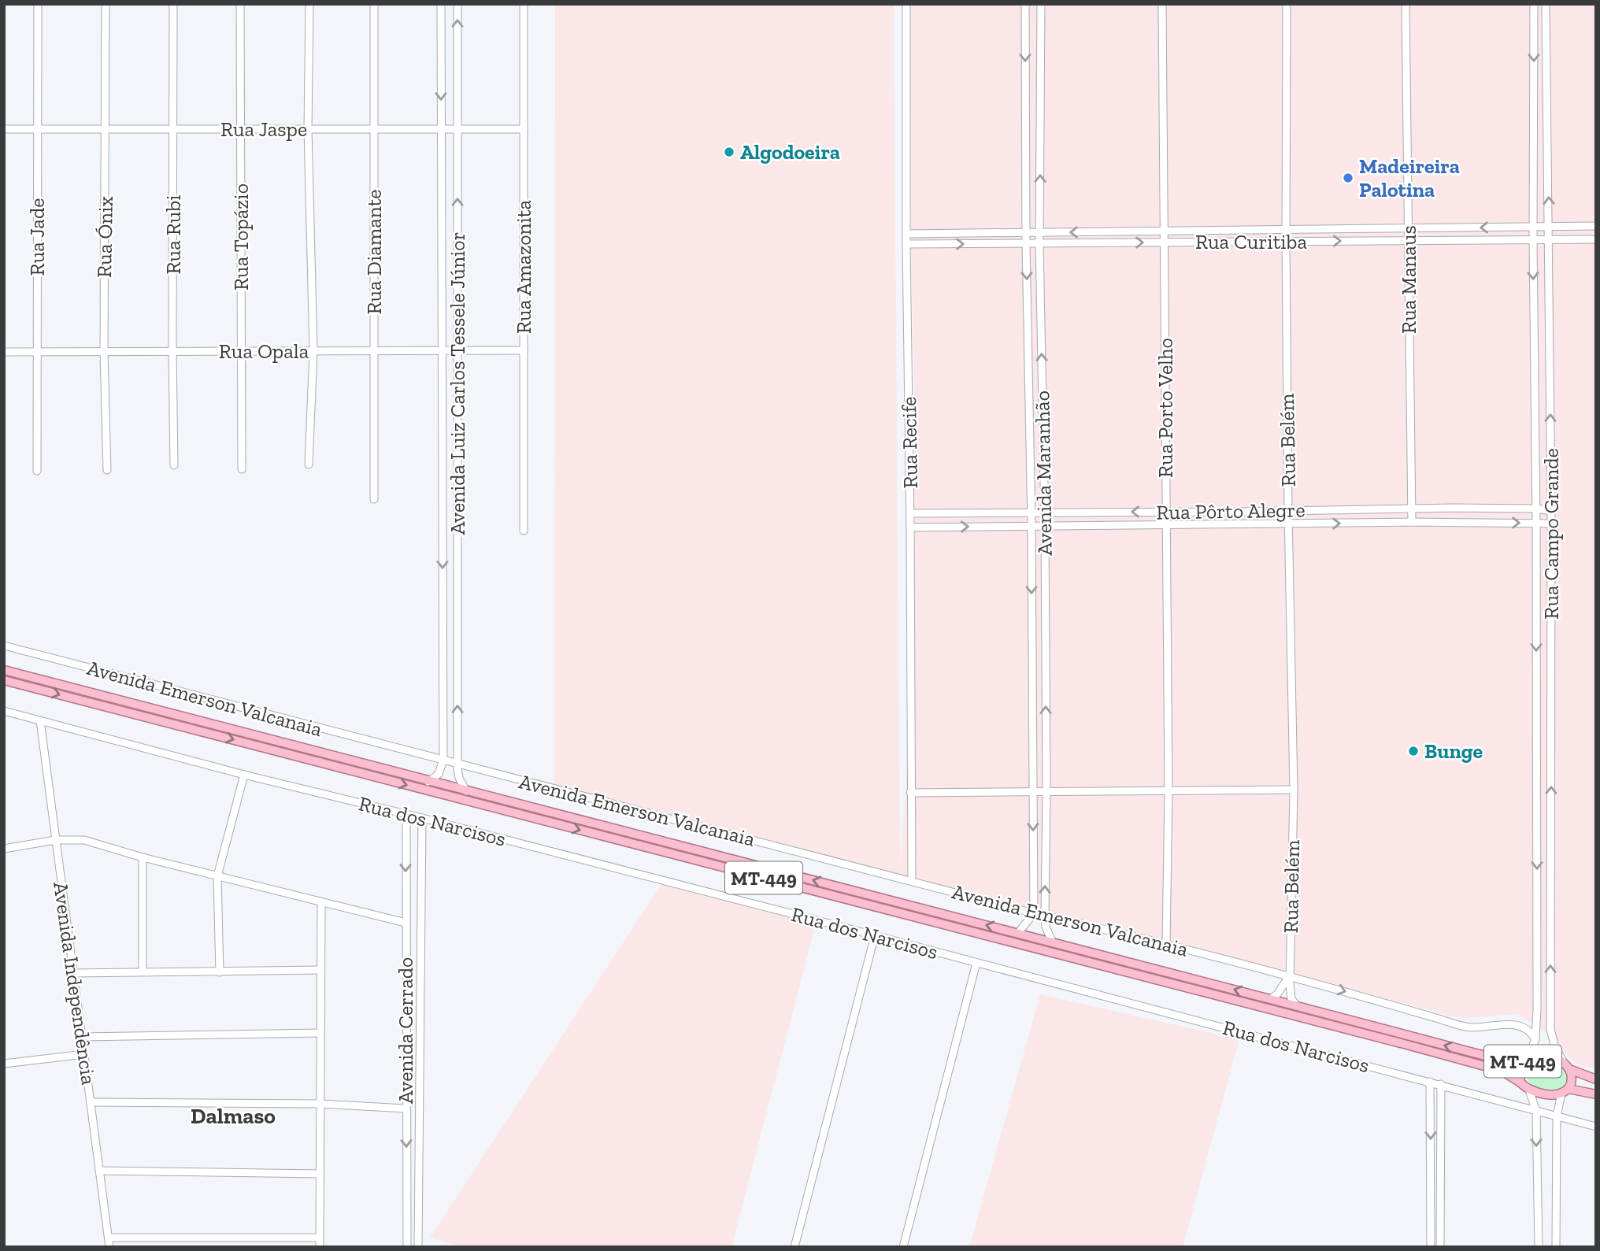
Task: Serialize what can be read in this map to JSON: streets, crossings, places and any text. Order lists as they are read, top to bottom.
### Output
{
  "streets": {
    "main road": ["MT-449"],
    "street": [
      "Rua Jaspe",
      "Rua Rubi",
      "Rua Jade",
      "Rua Ónix",
      "Rua Topázio",
      "Rua Curitiba",
      "Rua Diamante",
      "Rua Amazonita",
      "Rua Manaus",
      "Rua Opala",
      "Avenida Luiz Carlos Tessele Júnior",
      "Rua Porto Velho",
      "Rua Belém",
      "Rua Recife",
      "Avenida Maranhão",
      "Rua Pôrto Alegre",
      "Rua Campo Grande",
      "Avenida Emerson Valcanaia",
      "Rua dos Narcisos",
      "Avenida Independência",
      "Avenida Cerrado"
    ]
  },
  "crossings": [
    ["Rua Jaspe", "Rua Rubi"],
    ["Rua Jaspe", "Rua Jade"],
    ["Rua Jaspe", "Rua Ónix"],
    ["Rua Jaspe", "Rua Topázio"],
    ["Rua Jaspe", "Rua Diamante"],
    ["Rua Jaspe", "Rua Amazonita"],
    ["Rua Jaspe", "Avenida Luiz Carlos Tessele Júnior"],
    ["Rua Rubi", "Rua Opala"],
    ["Rua Jade", "Rua Opala"],
    ["Rua Ónix", "Rua Opala"],
    ["Rua Topázio", "Rua Opala"],
    ["Rua Curitiba", "Rua Manaus"],
    ["Rua Curitiba", "Rua Porto Velho"],
    ["Rua Curitiba", "Rua Belém"],
    ["Rua Curitiba", "Rua Recife"],
    ["Rua Curitiba", "Avenida Maranhão"],
    ["Rua Curitiba", "Rua Campo Grande"],
    ["Rua Diamante", "Rua Opala"],
    ["Rua Amazonita", "Rua Opala"],
    ["Rua Manaus", "Rua Pôrto Alegre"],
    ["Rua Opala", "Avenida Luiz Carlos Tessele Júnior"],
    ["Avenida Luiz Carlos Tessele Júnior", "Avenida Emerson Valcanaia"],
    ["Avenida Luiz Carlos Tessele Júnior", "MT-449"],
    ["Rua Porto Velho", "Rua Pôrto Alegre"],
    ["Rua Porto Velho", "Avenida Emerson Valcanaia"],
    ["Rua Belém", "Rua Pôrto Alegre"],
    ["Rua Belém", "Avenida Emerson Valcanaia"],
    ["Rua Belém", "MT-449"],
    ["Rua Recife", "Rua Pôrto Alegre"],
    ["Rua Recife", "Avenida Emerson Valcanaia"],
    ["Avenida Maranhão", "Rua Pôrto Alegre"],
    ["Avenida Maranhão", "Avenida Emerson Valcanaia"],
    ["Avenida Maranhão", "MT-449"],
    ["Rua Pôrto Alegre", "Rua Campo Grande"],
    ["Rua Campo Grande", "Avenida Emerson Valcanaia"],
    ["Rua Campo Grande", "MT-449"],
    ["Rua dos Narcisos", "Avenida Independência"],
    ["Rua dos Narcisos", "Avenida Cerrado"]
  ],
  "districts": ["Dalmaso"],
  "places": ["Algodoeira", "Madeireira Palotina", "Bunge"]
}
